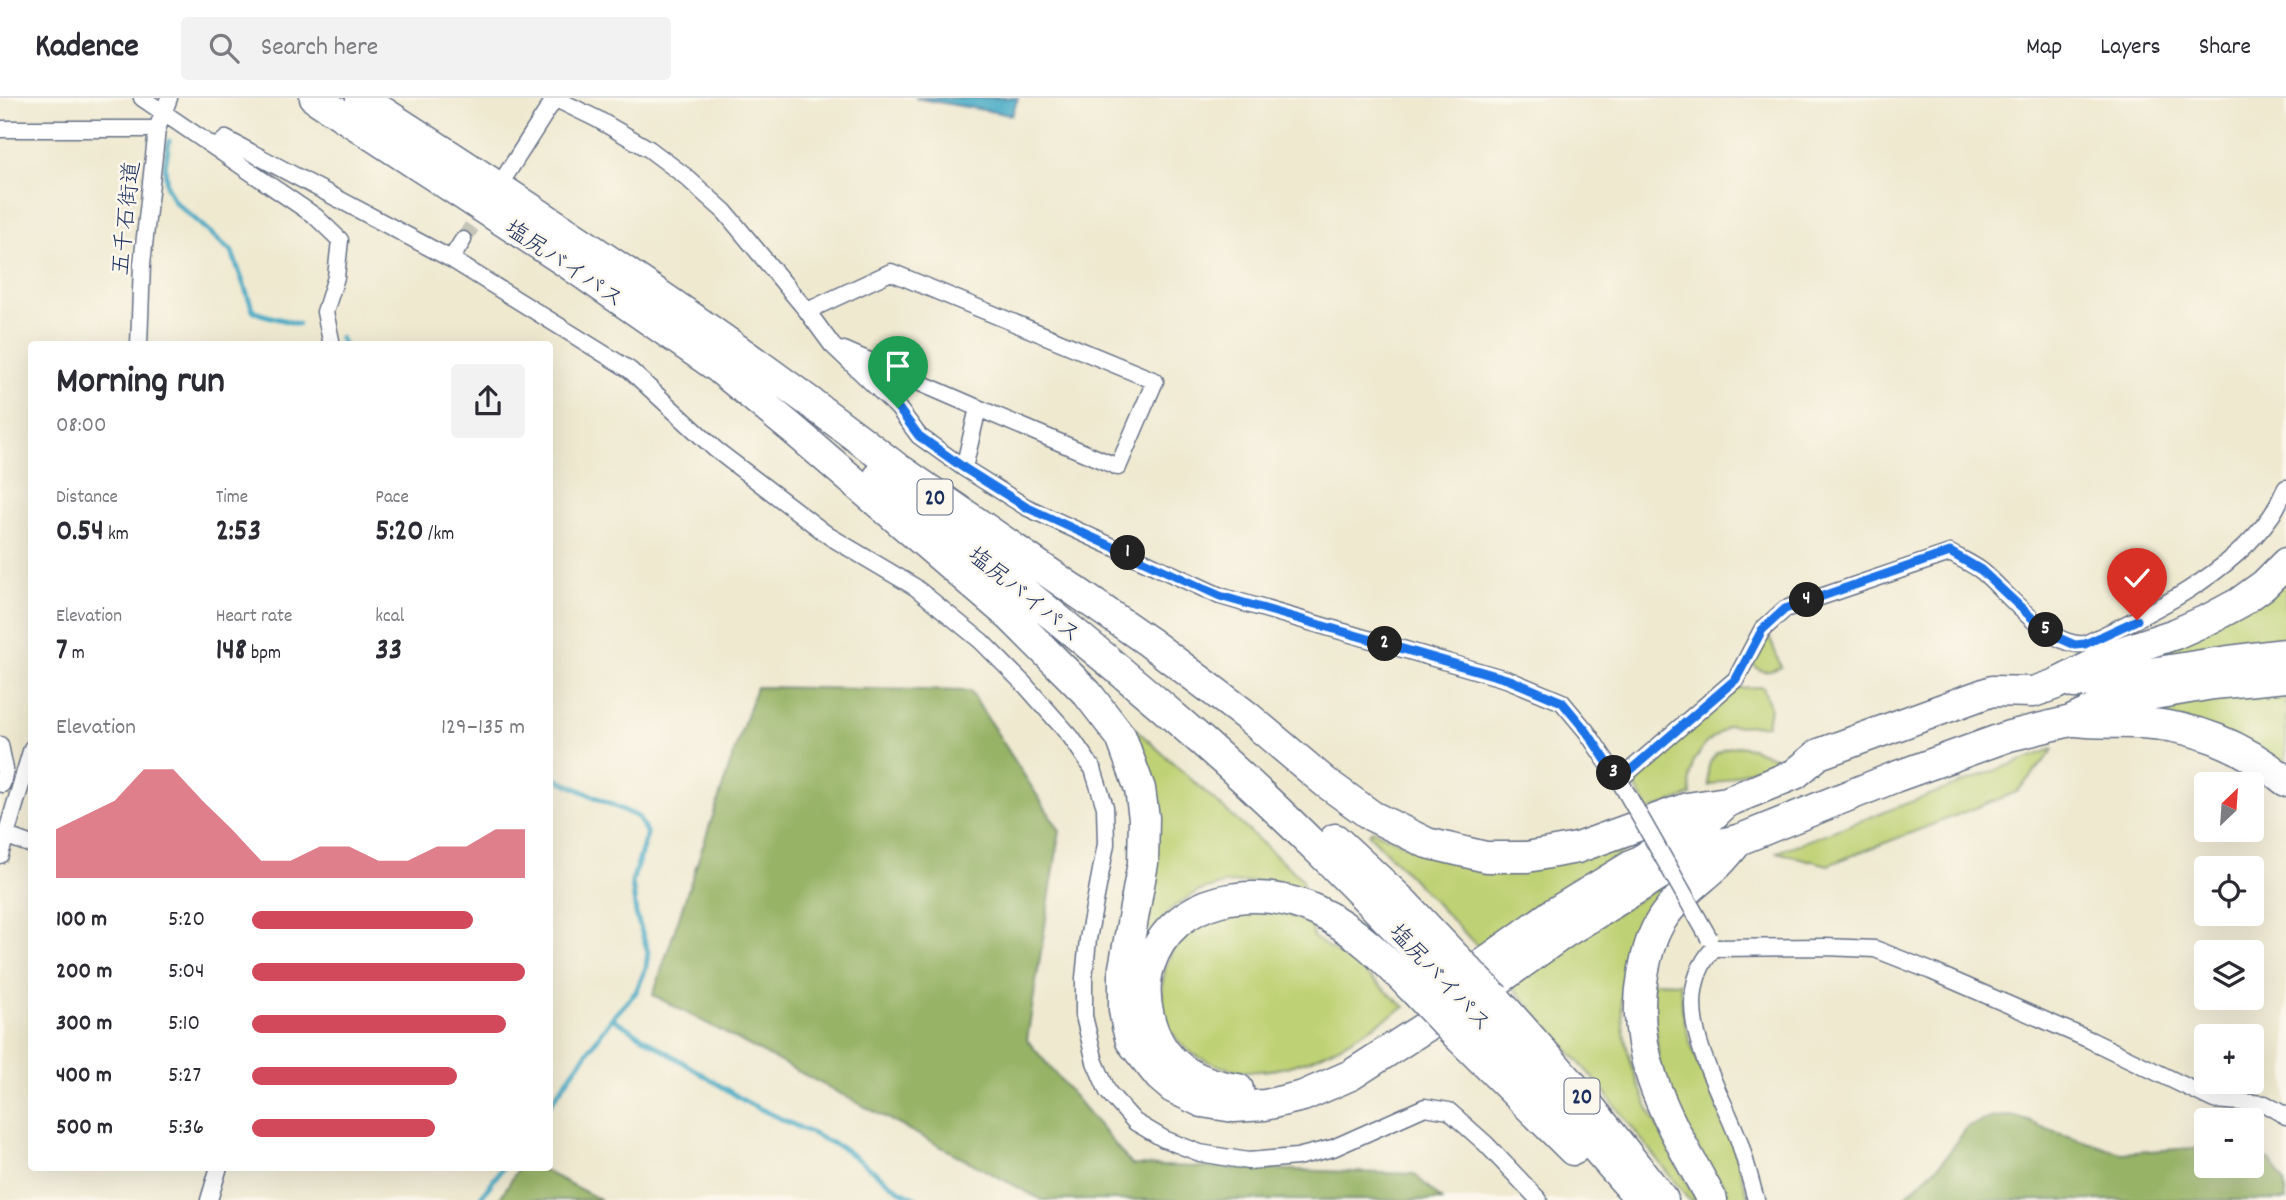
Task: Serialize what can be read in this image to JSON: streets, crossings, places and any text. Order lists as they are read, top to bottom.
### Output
{
  "streets": {
    "highway": ["塩尻バイパス", "20"],
    "street": ["五千石街道"]
  },
  "north": "top right",
  "page": {
    "header": "Kadence",
    "search": "Search here",
    "nav": ["Map", "Layers", "Share"],
    "heading": ["Morning run", "08:00"],
    "stats": [
      ["Distance", "0.54 km"],
      ["Time", "2:53"],
      ["Pace", "5:20 /km"],
      ["Elevation", "7 m"],
      ["Heart rate", "148 bpm"],
      ["kcal", "33"]
    ],
    "pins": [
      "1",
      "4",
      "5",
      "2",
      "3"
    ],
    "chart": ["Elevation", "129–135 m"],
    "map_buttons": ["+", "−"],
    "list": [
      {
        "name": "100 m",
        "note": "5:20"
      },
      {
        "name": "200 m",
        "note": "5:04"
      },
      {
        "name": "300 m",
        "note": "5:10"
      },
      {
        "name": "400 m",
        "note": "5:27"
      },
      {
        "name": "500 m",
        "note": "5:36"
      }
    ]
  }
}
